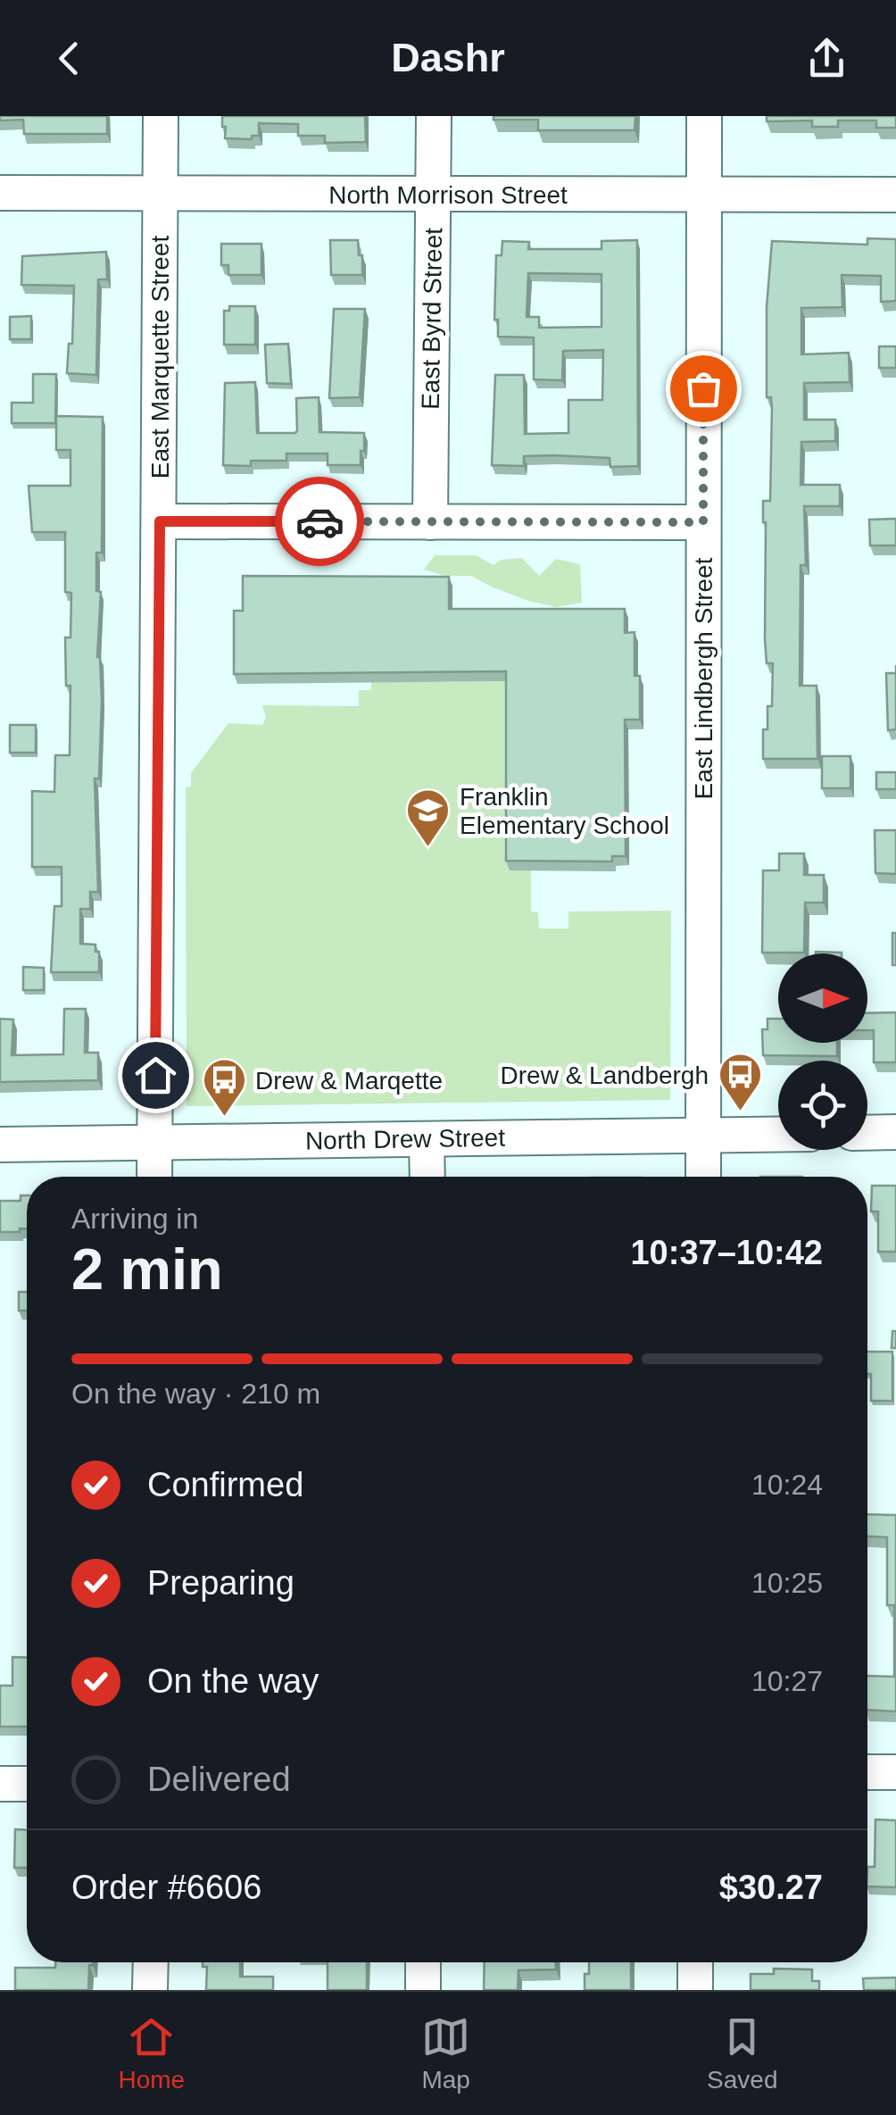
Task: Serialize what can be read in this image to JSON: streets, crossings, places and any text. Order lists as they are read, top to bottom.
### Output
{
  "streets": {
    "street": [
      "North Morrison Street",
      "East Byrd Street",
      "East Marquette Street",
      "East Lindbergh Street",
      "North Drew Street"
    ]
  },
  "crossings": [
    ["North Morrison Street", "East Byrd Street"],
    ["North Morrison Street", "East Marquette Street"],
    ["North Morrison Street", "East Lindbergh Street"],
    ["East Marquette Street", "North Drew Street"],
    ["East Lindbergh Street", "North Drew Street"]
  ],
  "places": {
    "school or university": ["Franklin Elementary School"],
    "bus stop": ["Drew & Landbergh", "Drew & Marqette"]
  },
  "north": "right",
  "page": {
    "header": "Dashr",
    "heading": ["2 min", "Arriving in", "10:37–10:42"],
    "panel": ["Order #6606", "$30.27"],
    "bar": "On the way · 210 m",
    "list": [
      ["Confirmed", "10:24"],
      ["Preparing", "10:25"],
      ["On the way", "10:27"],
      "Delivered"
    ],
    "tabs": ["Home", "Map", "Saved"]
  }
}
